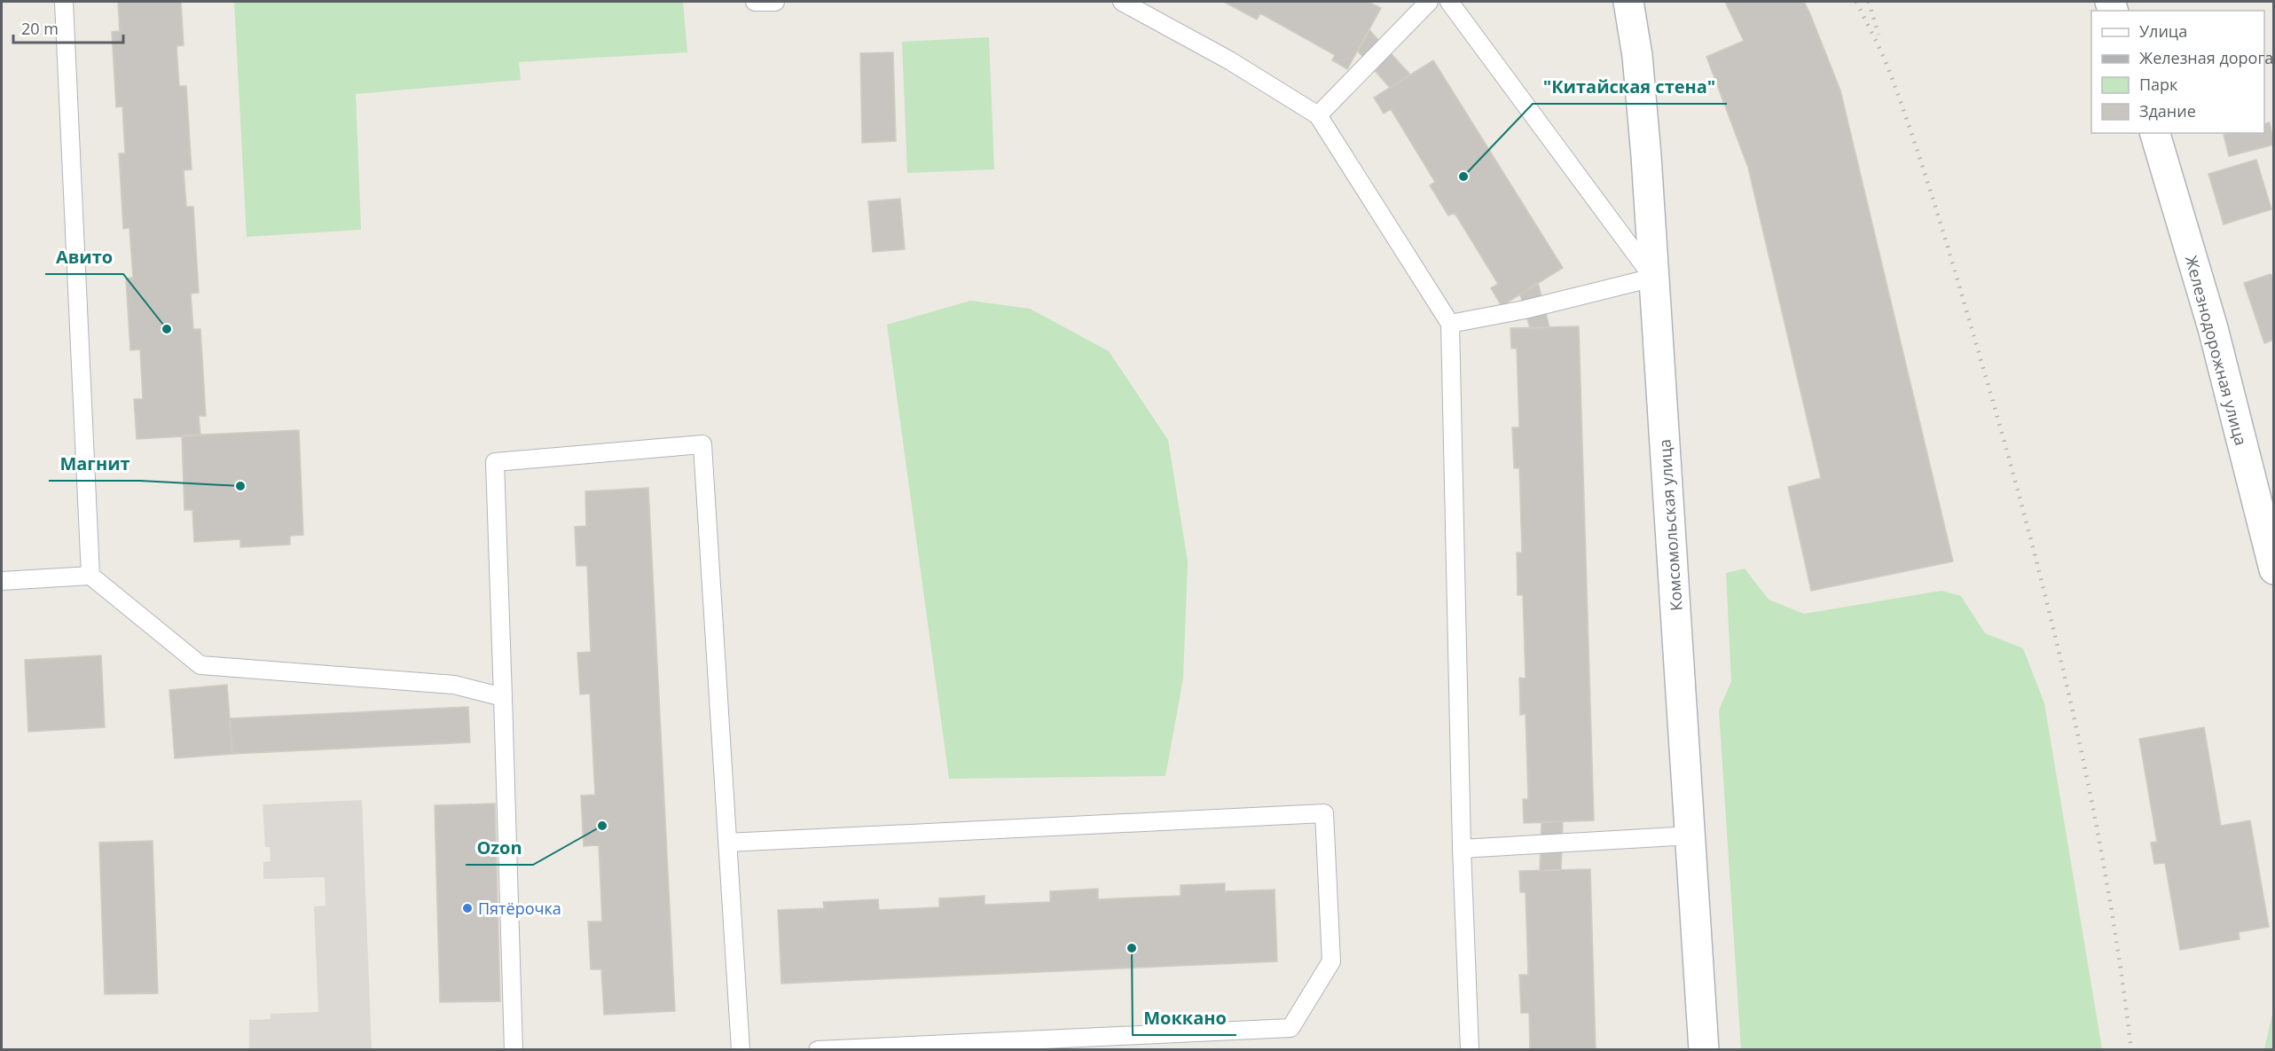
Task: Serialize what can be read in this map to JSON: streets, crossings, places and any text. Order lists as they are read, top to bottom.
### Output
{
  "streets": {
    "street": ["Железнодорожная улица", "Комсомольская улица"]
  },
  "places": [
    "\"Китайская стена\"",
    "Авито",
    "Магнит",
    "Ozon",
    "Пятёрочка",
    "Моккано"
  ],
  "legend": [
    "Улица",
    "Железная дорога",
    "Парк",
    "Здание"
  ],
  "scale_bar": "20 m"
}
